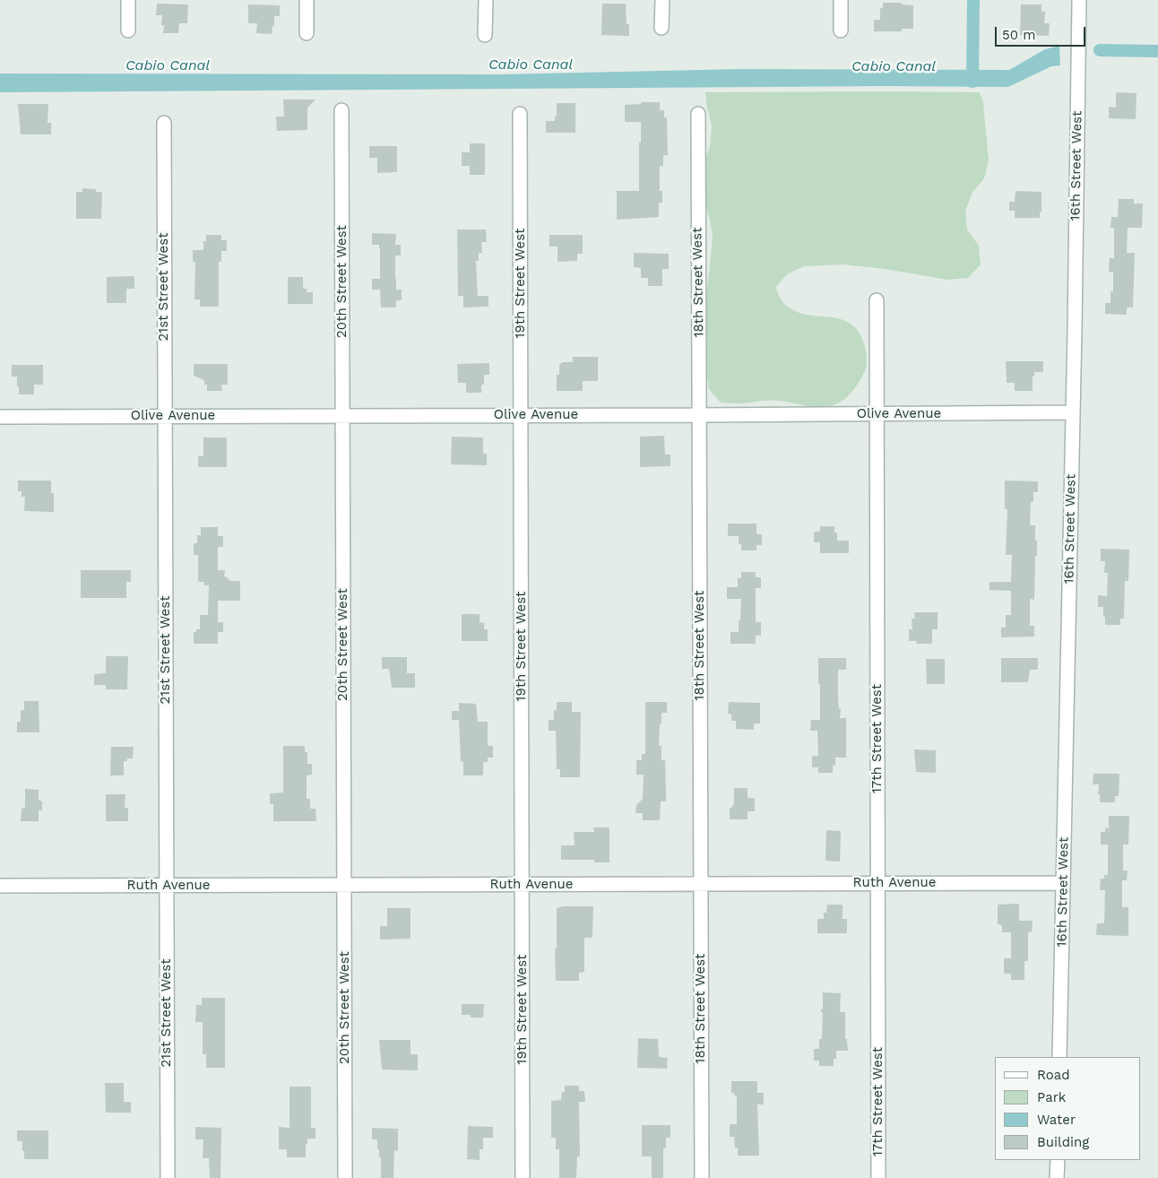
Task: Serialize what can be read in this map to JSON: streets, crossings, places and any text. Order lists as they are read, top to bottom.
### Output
{
  "streets": {
    "street": [
      "16th Street West",
      "20th Street West",
      "18th Street West",
      "19th Street West",
      "21st Street West",
      "Olive Avenue",
      "17th Street West",
      "Ruth Avenue"
    ]
  },
  "crossings": [
    ["16th Street West", "Olive Avenue"],
    ["16th Street West", "Ruth Avenue"],
    ["20th Street West", "Olive Avenue"],
    ["20th Street West", "Ruth Avenue"],
    ["18th Street West", "Olive Avenue"],
    ["18th Street West", "Ruth Avenue"],
    ["19th Street West", "Olive Avenue"],
    ["19th Street West", "Ruth Avenue"],
    ["21st Street West", "Olive Avenue"],
    ["21st Street West", "Ruth Avenue"],
    ["Olive Avenue", "17th Street West"],
    ["17th Street West", "Ruth Avenue"]
  ],
  "water": ["Cabio Canal"],
  "legend": [
    "Road",
    "Park",
    "Water",
    "Building"
  ],
  "scale_bar": "50 m"
}
